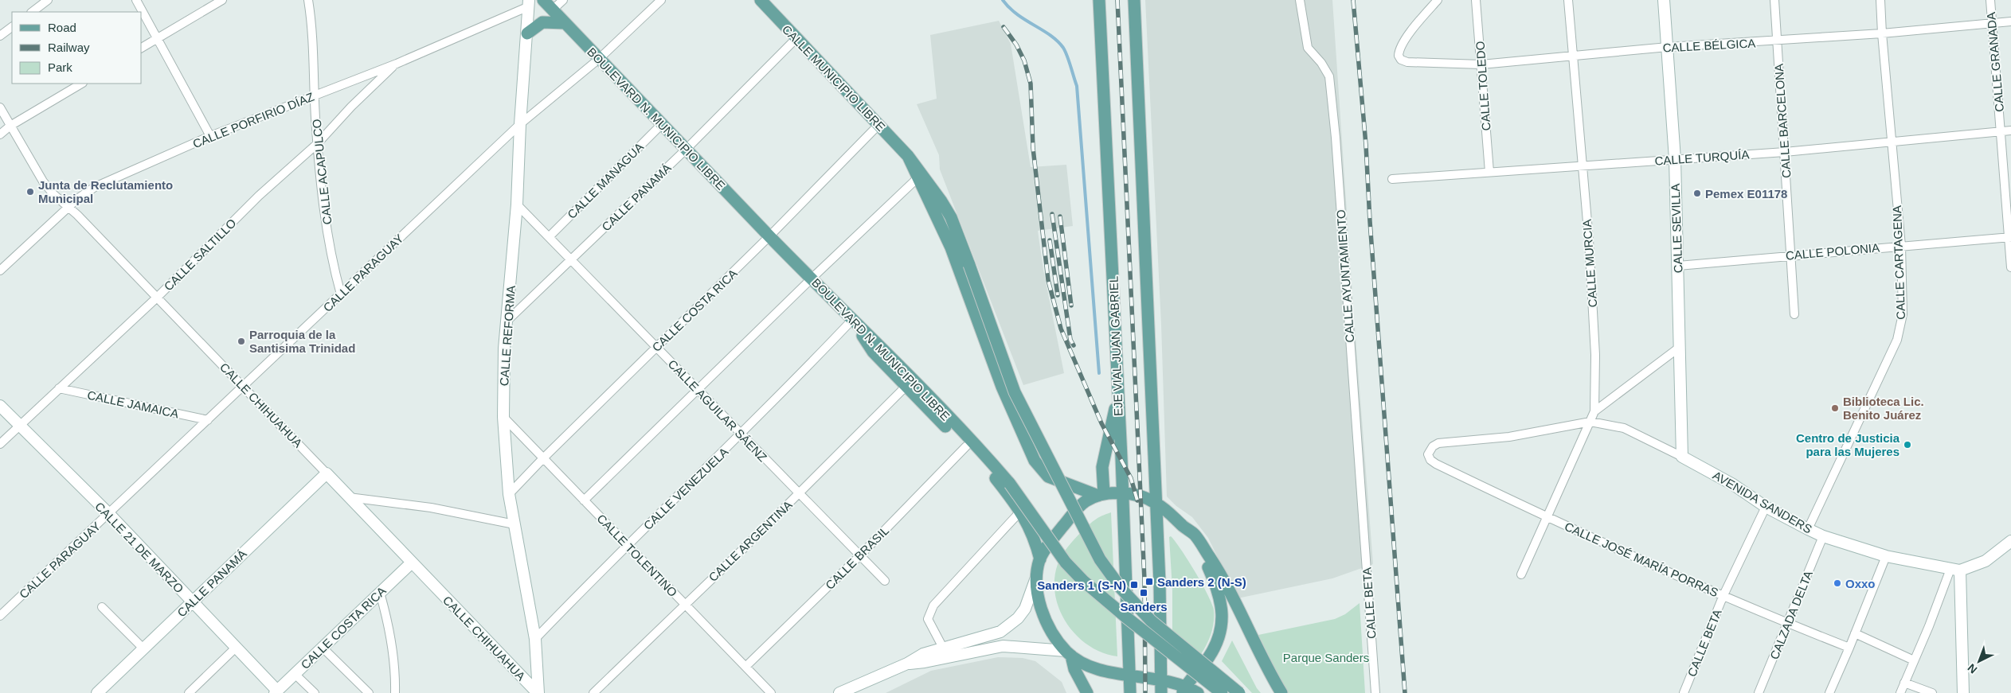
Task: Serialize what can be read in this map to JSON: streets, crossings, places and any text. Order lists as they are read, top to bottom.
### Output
{
  "streets": {
    "main road": ["CALLE MUNICIPIO LIBRE", "BOULEVARD N. MUNICIPIO LIBRE", "EJE VIAL JUAN GABRIEL"],
    "street": [
      "CALLE BÉLGICA",
      "CALLE GRANADA",
      "CALLE TOLEDO",
      "CALLE PORFIRIO DÍAZ",
      "CALLE BARCELONA",
      "CALLE TURQUÍA",
      "CALLE ACAPULCO",
      "CALLE MANAGUA",
      "CALLE PANAMÁ",
      "CALLE SEVILLA",
      "CALLE POLONIA",
      "CALLE SALTILLO",
      "CALLE CARTAGENA",
      "CALLE MURCIA",
      "CALLE PARAGUAY",
      "CALLE AYUNTAMIENTO",
      "CALLE COSTA RICA",
      "CALLE REFORMA",
      "CALLE JAMAICA",
      "CALLE CHIHUAHUA",
      "CALLE AGUILAR SÁENZ",
      "CALLE VENEZUELA",
      "AVENIDA SANDERS",
      "CALLE ARGENTINA",
      "CALLE 21 DE MARZO",
      "CALLE TOLENTINO",
      "CALLE BRASIL",
      "CALLE JOSÉ MARÍA PORRAS",
      "CALLE BETA",
      "CALZADA DELTA"
    ]
  },
  "crossings": [
    ["CALLE BÉLGICA", "CALLE GRANADA"],
    ["CALLE BÉLGICA", "CALLE TOLEDO"],
    ["CALLE BÉLGICA", "CALLE BARCELONA"],
    ["CALLE BÉLGICA", "CALLE SEVILLA"],
    ["CALLE BÉLGICA", "CALLE CARTAGENA"],
    ["CALLE BÉLGICA", "CALLE MURCIA"],
    ["CALLE GRANADA", "CALLE TURQUÍA"],
    ["CALLE GRANADA", "CALLE POLONIA"],
    ["CALLE MUNICIPIO LIBRE", "CALLE PANAMÁ"],
    ["CALLE MUNICIPIO LIBRE", "CALLE COSTA RICA"],
    ["CALLE TOLEDO", "CALLE TURQUÍA"],
    ["BOULEVARD N. MUNICIPIO LIBRE", "CALLE MANAGUA"],
    ["BOULEVARD N. MUNICIPIO LIBRE", "CALLE PANAMÁ"],
    ["BOULEVARD N. MUNICIPIO LIBRE", "CALLE PARAGUAY"],
    ["BOULEVARD N. MUNICIPIO LIBRE", "CALLE COSTA RICA"],
    ["BOULEVARD N. MUNICIPIO LIBRE", "CALLE VENEZUELA"],
    ["CALLE PORFIRIO DÍAZ", "CALLE ACAPULCO"],
    ["CALLE PORFIRIO DÍAZ", "CALLE SALTILLO"],
    ["CALLE PORFIRIO DÍAZ", "CALLE REFORMA"],
    ["CALLE PORFIRIO DÍAZ", "CALLE CHIHUAHUA"],
    ["CALLE BARCELONA", "CALLE TURQUÍA"],
    ["CALLE BARCELONA", "CALLE POLONIA"],
    ["CALLE TURQUÍA", "CALLE SEVILLA"],
    ["CALLE TURQUÍA", "CALLE CARTAGENA"],
    ["CALLE TURQUÍA", "CALLE MURCIA"],
    ["CALLE ACAPULCO", "CALLE SALTILLO"],
    ["CALLE ACAPULCO", "CALLE PARAGUAY"],
    ["CALLE MANAGUA", "CALLE AGUILAR SÁENZ"],
    ["CALLE PANAMÁ", "CALLE REFORMA"],
    ["CALLE PANAMÁ", "CALLE CHIHUAHUA"],
    ["CALLE PANAMÁ", "CALLE AGUILAR SÁENZ"],
    ["CALLE PANAMÁ", "CALLE 21 DE MARZO"],
    ["CALLE SEVILLA", "CALLE POLONIA"],
    ["CALLE SEVILLA", "AVENIDA SANDERS"],
    ["CALLE POLONIA", "CALLE CARTAGENA"],
    ["CALLE SALTILLO", "CALLE JAMAICA"],
    ["CALLE SALTILLO", "CALLE CHIHUAHUA"],
    ["CALLE SALTILLO", "CALLE 21 DE MARZO"],
    ["CALLE CARTAGENA", "AVENIDA SANDERS"],
    ["CALLE MURCIA", "CALLE JOSÉ MARÍA PORRAS"],
    ["CALLE PARAGUAY", "CALLE REFORMA"],
    ["CALLE PARAGUAY", "CALLE JAMAICA"],
    ["CALLE PARAGUAY", "CALLE CHIHUAHUA"],
    ["CALLE PARAGUAY", "CALLE 21 DE MARZO"],
    ["CALLE AYUNTAMIENTO", "CALLE BETA"],
    ["CALLE COSTA RICA", "CALLE REFORMA"],
    ["CALLE COSTA RICA", "CALLE CHIHUAHUA"],
    ["CALLE COSTA RICA", "CALLE AGUILAR SÁENZ"],
    ["CALLE COSTA RICA", "CALLE 21 DE MARZO"],
    ["CALLE COSTA RICA", "CALLE TOLENTINO"],
    ["CALLE REFORMA", "CALLE CHIHUAHUA"],
    ["CALLE REFORMA", "CALLE AGUILAR SÁENZ"],
    ["CALLE REFORMA", "CALLE VENEZUELA"],
    ["CALLE REFORMA", "CALLE TOLENTINO"],
    ["CALLE AGUILAR SÁENZ", "CALLE VENEZUELA"],
    ["CALLE AGUILAR SÁENZ", "CALLE ARGENTINA"],
    ["CALLE AGUILAR SÁENZ", "CALLE BRASIL"],
    ["CALLE VENEZUELA", "CALLE TOLENTINO"],
    ["AVENIDA SANDERS", "CALLE BETA"],
    ["AVENIDA SANDERS", "CALZADA DELTA"],
    ["CALLE ARGENTINA", "CALLE TOLENTINO"],
    ["CALLE TOLENTINO", "CALLE BRASIL"],
    ["CALLE JOSÉ MARÍA PORRAS", "CALLE BETA"],
    ["CALLE JOSÉ MARÍA PORRAS", "CALZADA DELTA"]
  ],
  "parks": ["Parque Sanders"],
  "places": {
    "other": [
      "Junta de Reclutamiento Municipal",
      "Pemex E01178",
      "Parroquia de la Santisima Trinidad",
      "Biblioteca Lic. Benito Juárez",
      "Centro de Justicia para las Mujeres",
      "Oxxo"
    ],
    "transit": ["Sanders 2 (N-S)", "Sanders 1 (S-N)", "Sanders"]
  },
  "legend": ["Road", "Railway", "Park"],
  "north": "bottom left"
}
